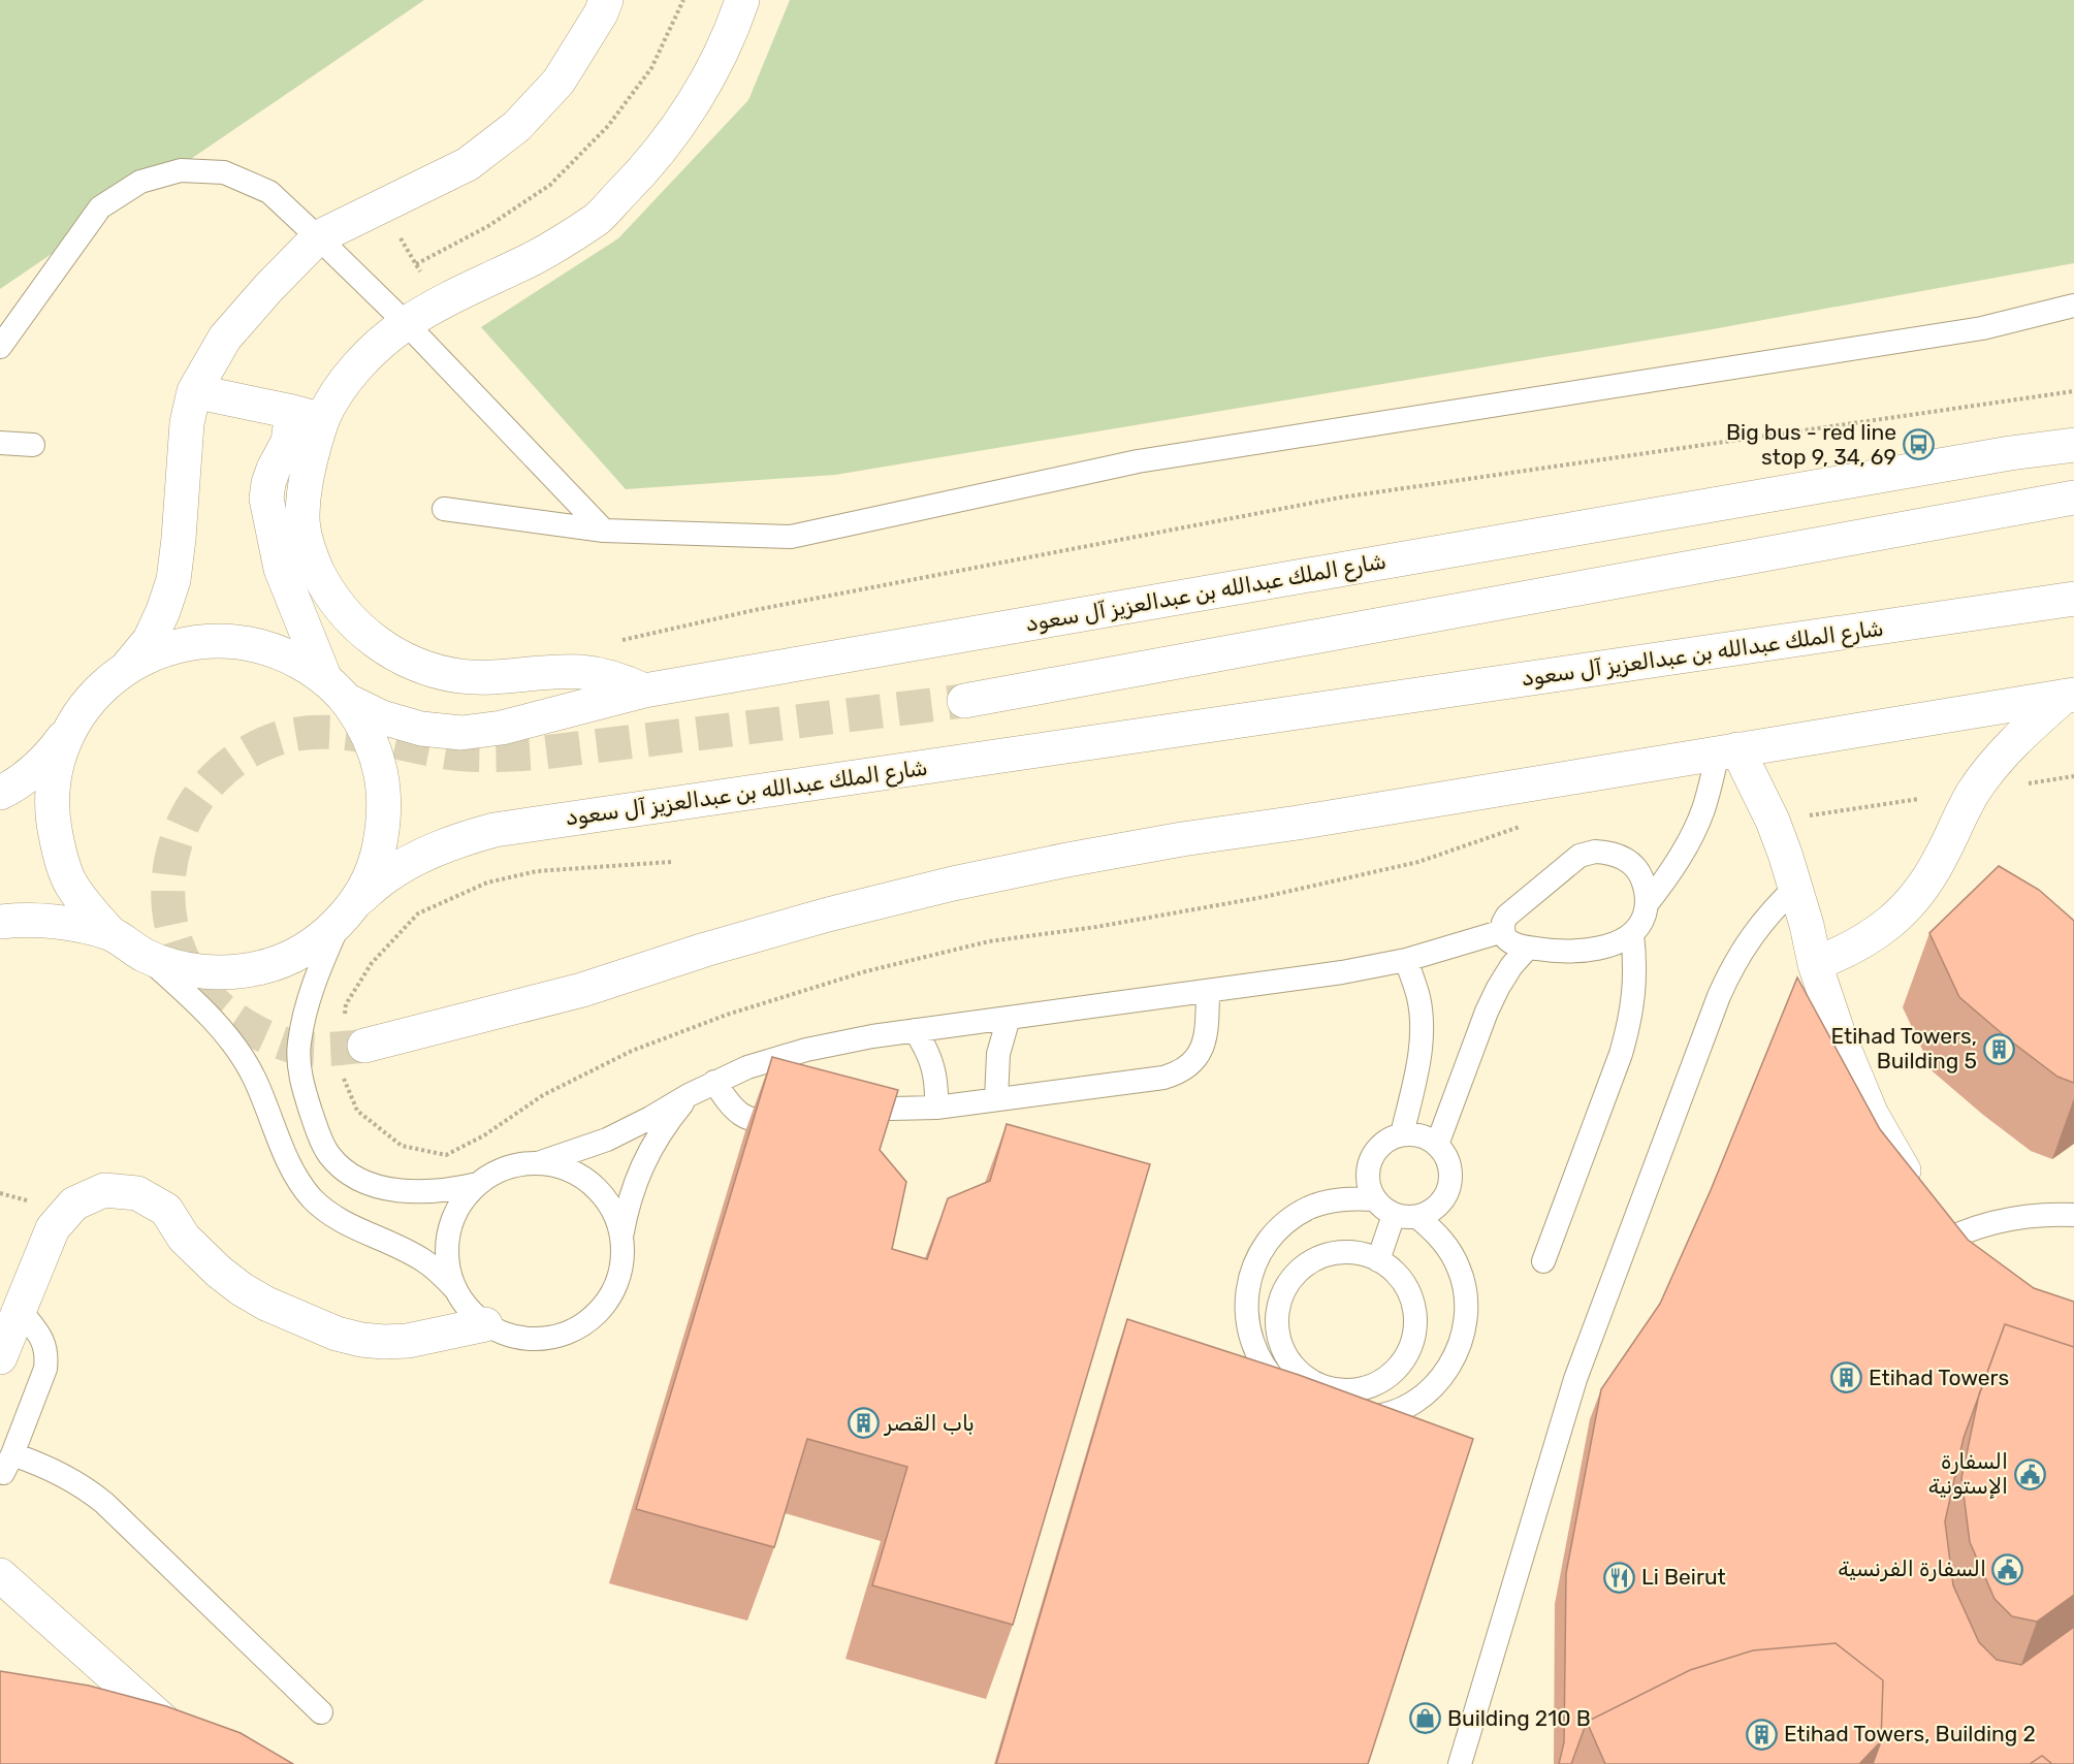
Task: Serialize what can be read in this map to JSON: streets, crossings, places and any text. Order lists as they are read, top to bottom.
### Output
{
  "streets": {
    "street": ["شارع الملك عبدالله بن عبدالعزيز آل سعود"]
  },
  "places": {
    "bus stop": ["Big bus - red line stop 9, 34, 69"],
    "building": [
      "Etihad Towers, Building 5",
      "Etihad Towers",
      "باب القصر",
      "Etihad Towers, Building 2"
    ],
    "public building": ["السفارة الإستونية", "السفارة الفرنسية"],
    "restaurant": ["Li Beirut"],
    "shop": ["Building 210 B"]
  }
}
